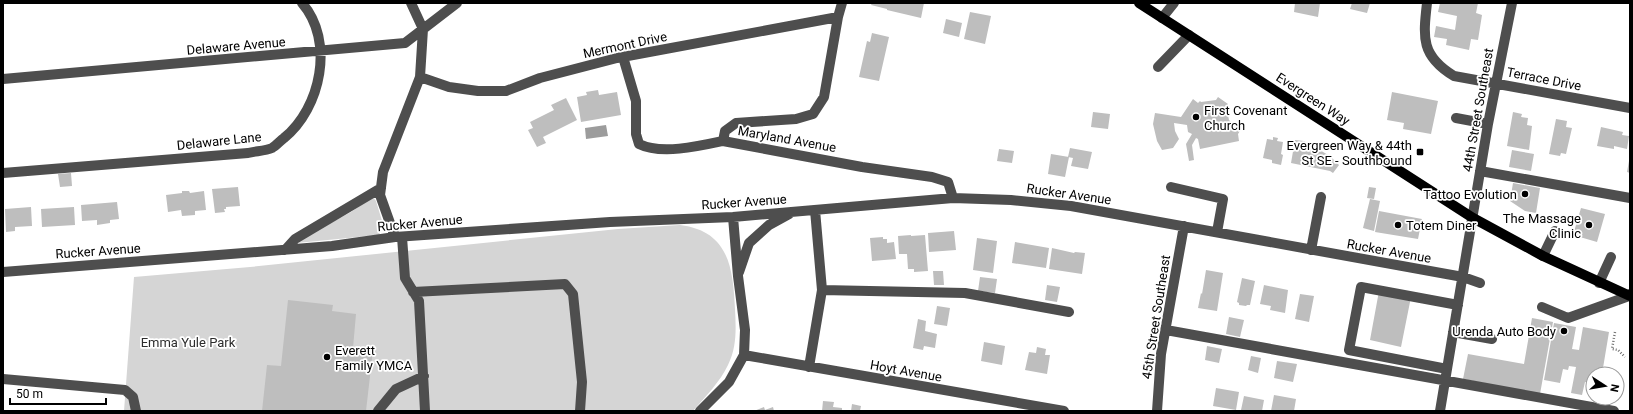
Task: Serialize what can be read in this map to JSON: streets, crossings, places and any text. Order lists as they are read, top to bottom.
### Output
{
  "streets": {
    "main road": ["Evergreen Way"],
    "street": [
      "Mermont Drive",
      "Delaware Avenue",
      "Terrace Drive",
      "44th Street Southeast",
      "Maryland Avenue",
      "Delaware Lane",
      "Rucker Avenue",
      "45th Street Southeast",
      "Hoyt Avenue"
    ]
  },
  "crossings": [
    ["Mermont Drive", "Maryland Avenue"],
    ["Delaware Avenue", "Delaware Lane"],
    ["Terrace Drive", "44th Street Southeast"],
    ["Evergreen Way", "44th Street Southeast"],
    ["44th Street Southeast", "Rucker Avenue"],
    ["Maryland Avenue", "Rucker Avenue"],
    ["Rucker Avenue", "45th Street Southeast"]
  ],
  "parks": ["Emma Yule Park"],
  "places": {
    "other": [
      "First Covenant Church",
      "Tattoo Evolution",
      "Totem Diner",
      "The Massage Clinic",
      "Urenda Auto Body",
      "Everett Family YMCA"
    ],
    "transit": ["Evergreen Way & 44th St SE - Southbound"]
  },
  "scale_bar": "50 m",
  "north": "right"
}
